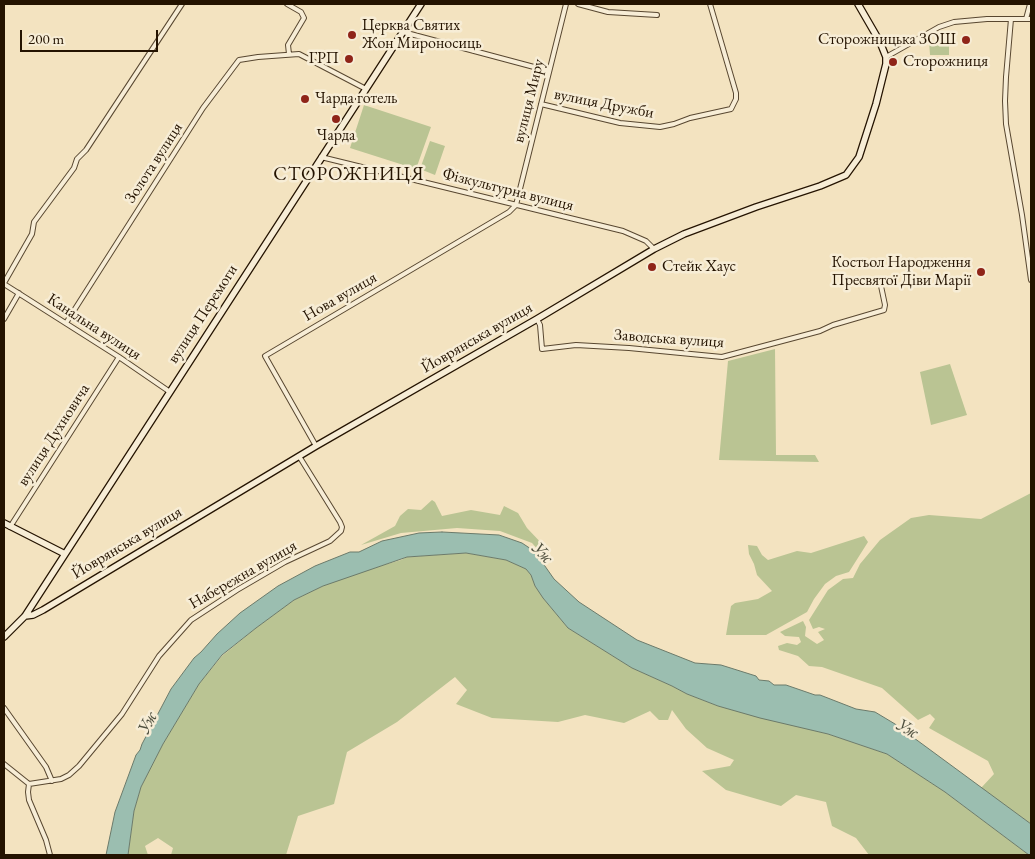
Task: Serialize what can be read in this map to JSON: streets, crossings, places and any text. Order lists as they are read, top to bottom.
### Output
{
  "streets": {
    "street": [
      "вулиця Миру",
      "вулиця Дружби",
      "Золота вулиця",
      "Фізкультурна вулиця",
      "Нова вулиця",
      "вулиця Перемоги",
      "Канальна вулиця",
      "Йоврянська вулиця",
      "Заводська вулиця",
      "вулиця Духновича",
      "Набережна вулиця"
    ]
  },
  "crossings": [
    ["вулиця Миру", "вулиця Дружби"],
    ["вулиця Миру", "Фізкультурна вулиця"],
    ["вулиця Миру", "Нова вулиця"],
    ["Золота вулиця", "Канальна вулиця"],
    ["Фізкультурна вулиця", "Нова вулиця"],
    ["Фізкультурна вулиця", "вулиця Перемоги"],
    ["Фізкультурна вулиця", "Йоврянська вулиця"],
    ["Нова вулиця", "Йоврянська вулиця"],
    ["вулиця Перемоги", "Канальна вулиця"],
    ["вулиця Перемоги", "Йоврянська вулиця"],
    ["Канальна вулиця", "вулиця Духновича"],
    ["Йоврянська вулиця", "Заводська вулиця"],
    ["Йоврянська вулиця", "Набережна вулиця"]
  ],
  "districts": ["СТОРОЖНИЦЯ"],
  "water": ["Уж"],
  "places": [
    "Церква Святих Жон Мироносиць",
    "Сторожницька ЗОШ",
    "ГРП",
    "Сторожниця",
    "Чарда готель",
    "Чарда",
    "Стейк Хаус",
    "Костьол Народження Пресвятої Діви Марії"
  ],
  "scale_bar": "200 m"
}
